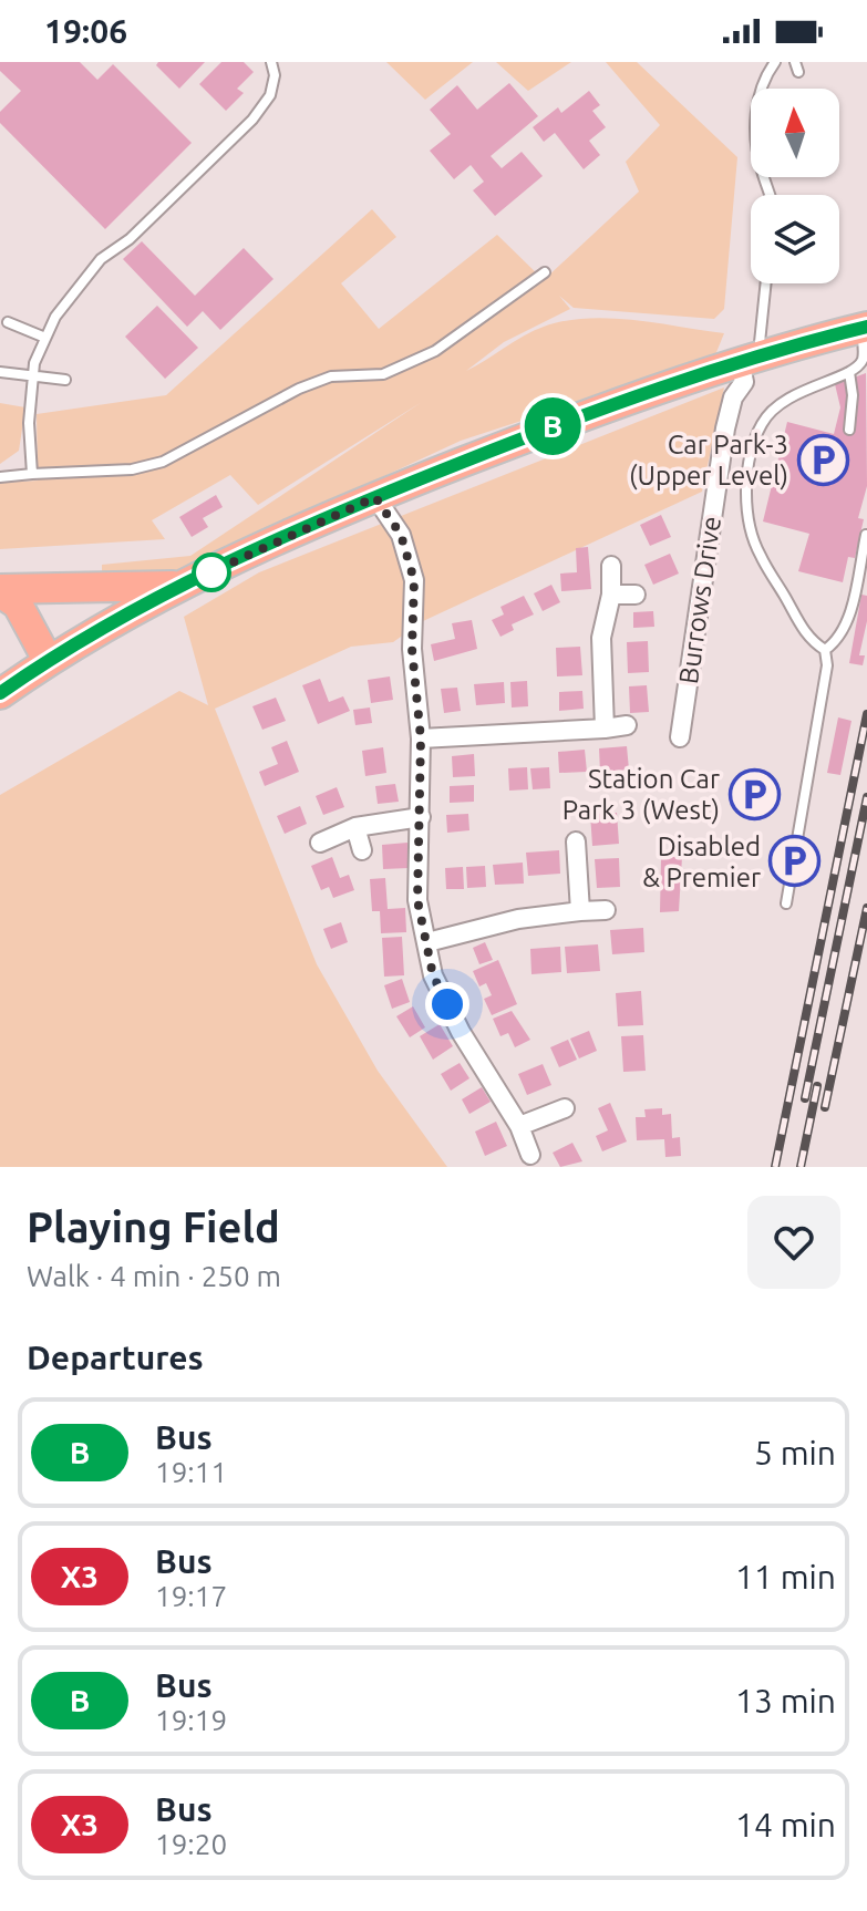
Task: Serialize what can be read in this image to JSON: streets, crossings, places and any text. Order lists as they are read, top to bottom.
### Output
{
  "streets": {
    "street": ["Burrows Drive"]
  },
  "places": {
    "parking": ["Car Park-3 (Upper Level)", "Station Car Park 3 (West)", "Disabled & Premier"]
  },
  "lines": ["bus line B"],
  "north": "top",
  "page": {
    "status": "19:06",
    "on_map": "B",
    "heading": [
      ["Playing Field", "Walk · 4 min · 250 m"],
      "Departures"
    ],
    "list": [
      {
        "mark": "B",
        "name": "Bus",
        "note": "19:11",
        "value": "5 min"
      },
      {
        "mark": "X3",
        "name": "Bus",
        "note": "19:17",
        "value": "11 min"
      },
      {
        "mark": "B",
        "name": "Bus",
        "note": "19:19",
        "value": "13 min"
      },
      {
        "mark": "X3",
        "name": "Bus",
        "note": "19:20",
        "value": "14 min"
      }
    ]
  }
}
